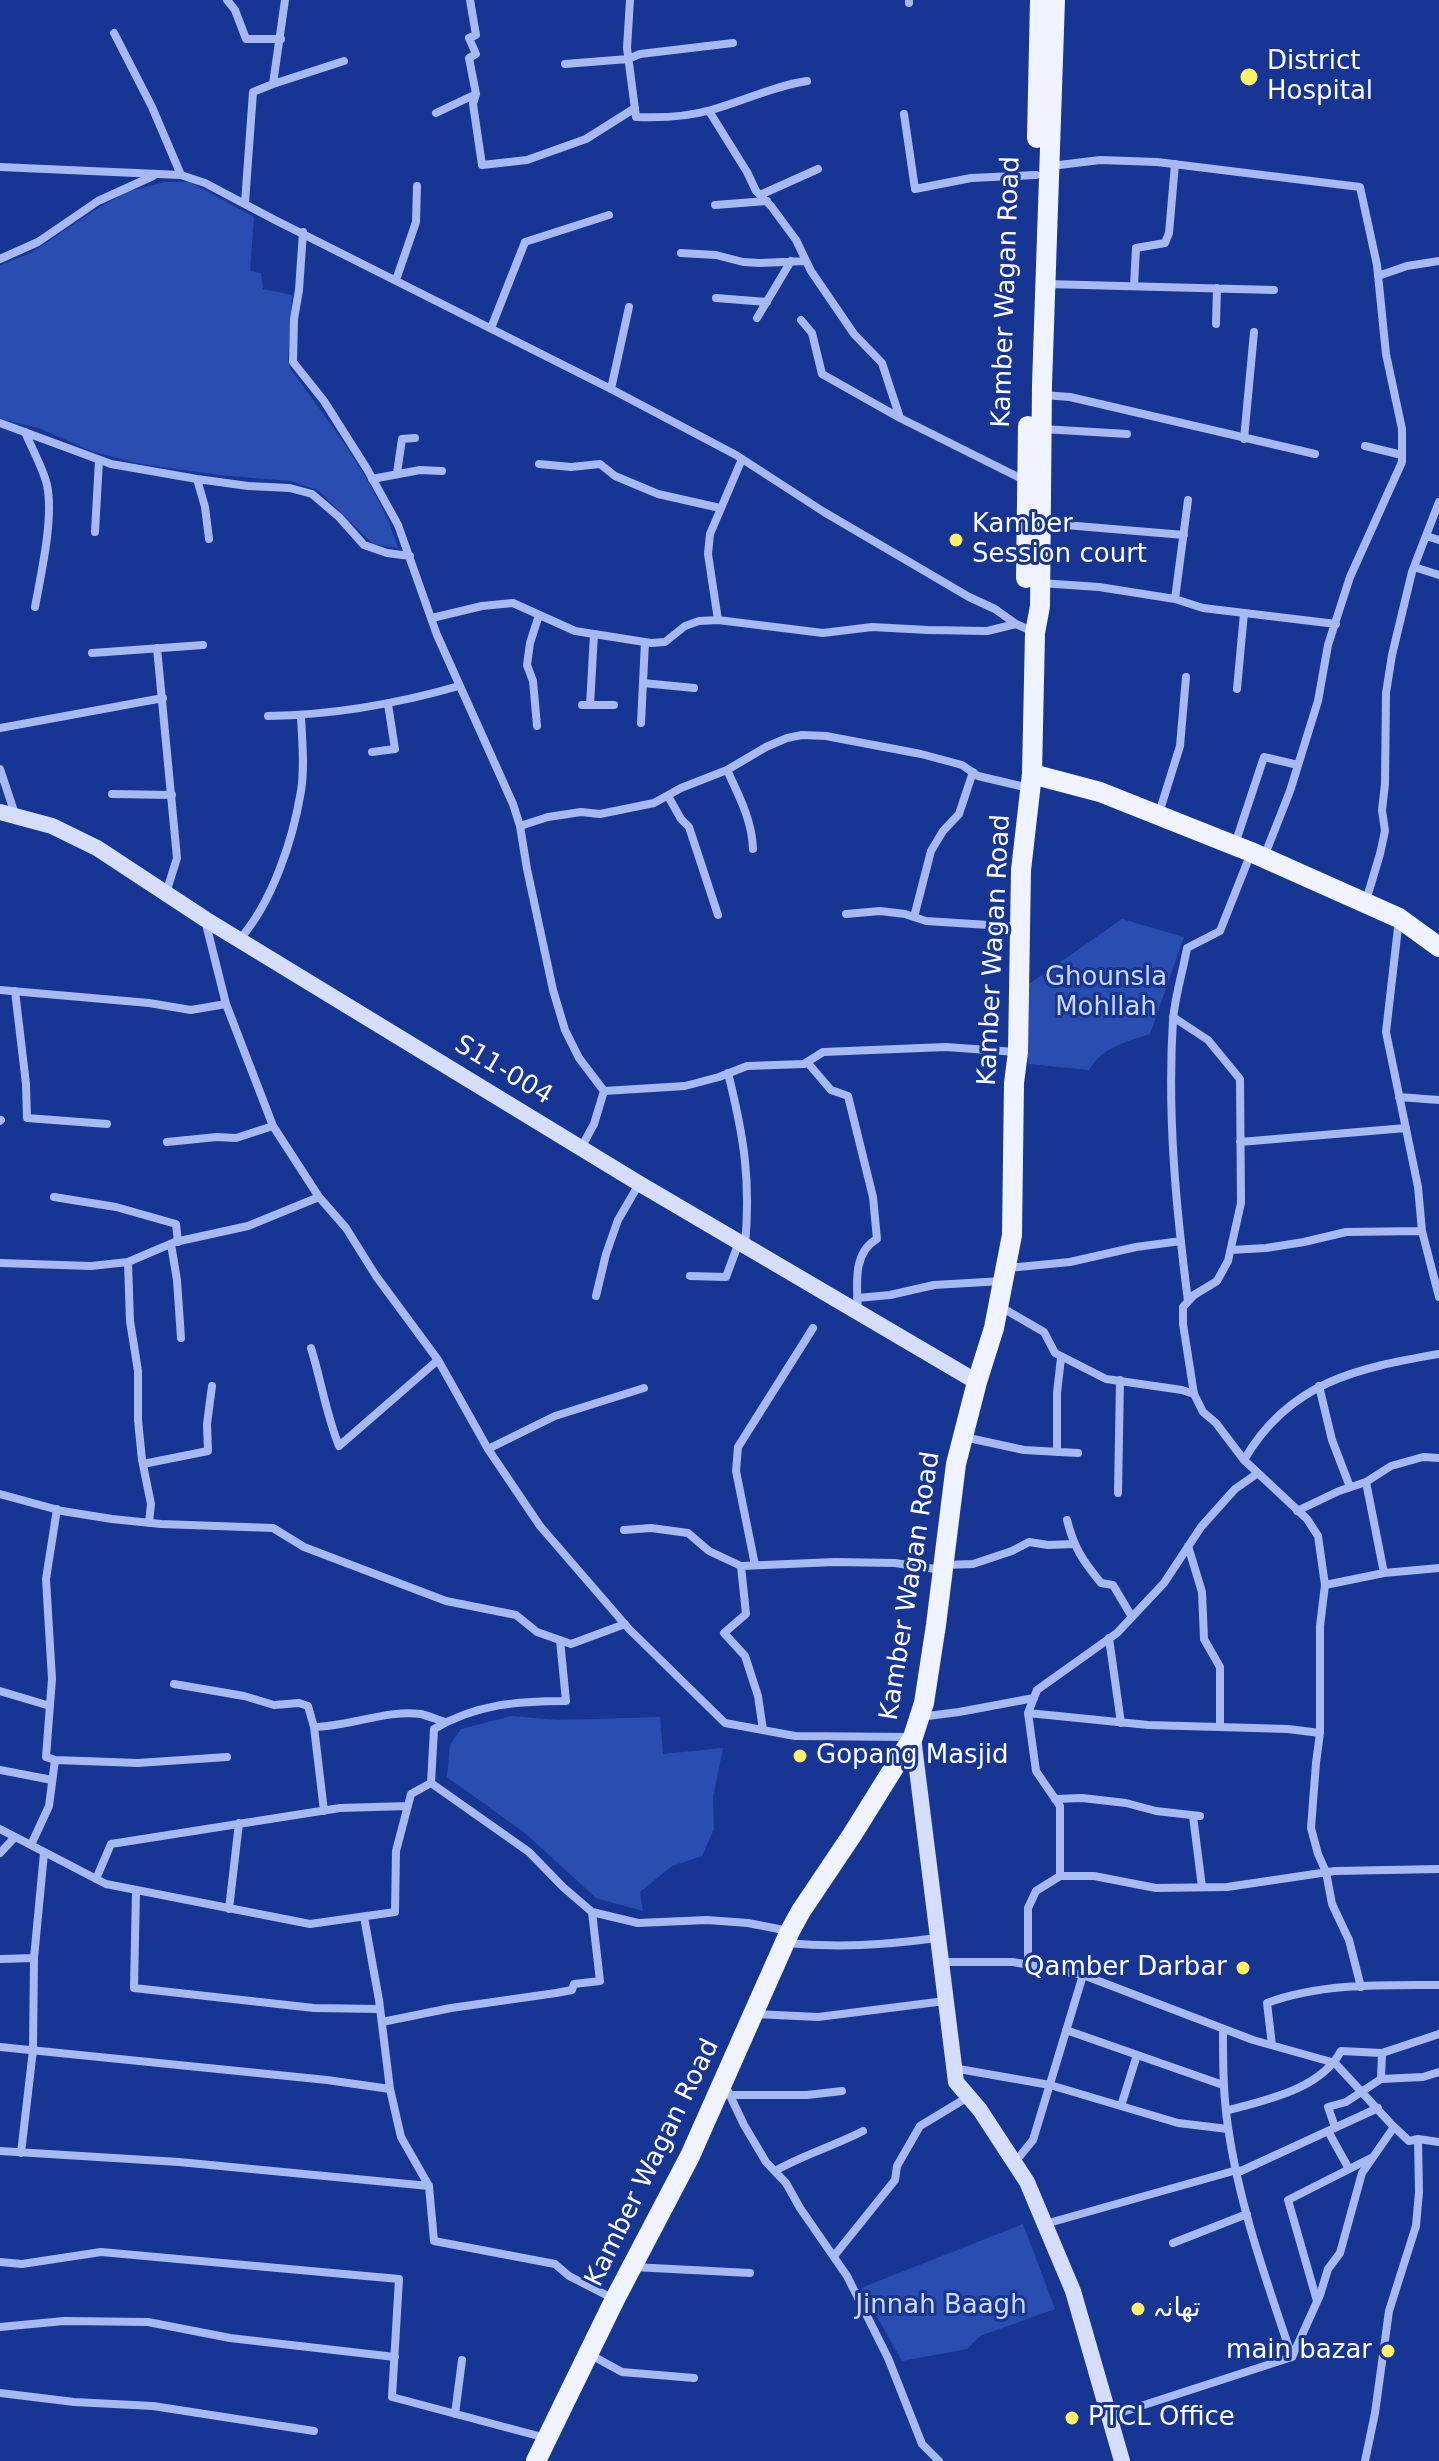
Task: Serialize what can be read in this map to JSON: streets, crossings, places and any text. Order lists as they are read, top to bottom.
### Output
{
  "streets": {
    "main road": ["Kamber Wagan Road"],
    "street": ["S11-004"]
  },
  "crossings": [
    ["Kamber Wagan Road", "S11-004"]
  ],
  "parks": ["Ghounsla Mohllah", "Jinnah Baagh"],
  "places": [
    "District Hospital",
    "Kamber Session court",
    "Gopang Masjid",
    "Qamber Darbar",
    "تھانہ",
    "main bazar",
    "PTCL Office"
  ]
}
